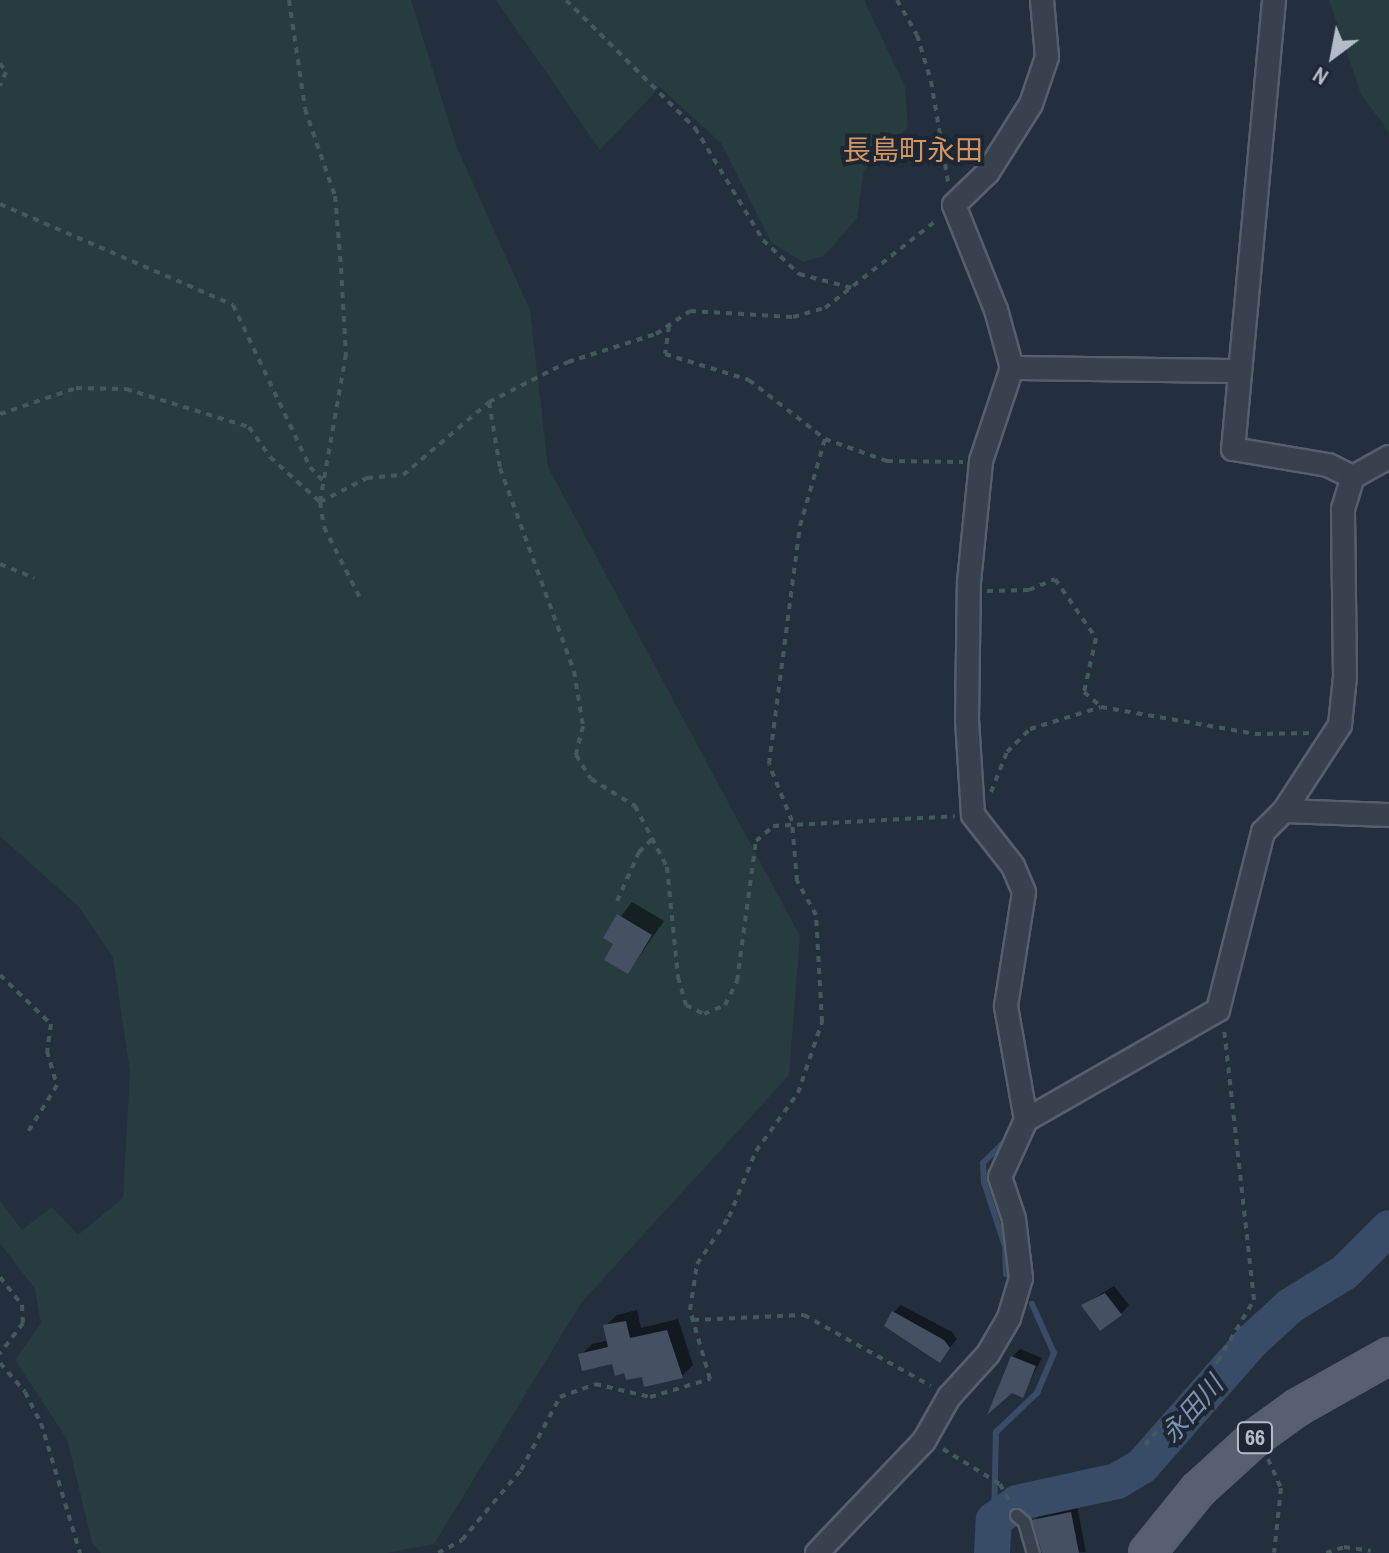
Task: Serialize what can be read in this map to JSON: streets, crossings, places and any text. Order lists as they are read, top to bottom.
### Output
{
  "streets": {
    "main road": ["66"]
  },
  "districts": ["長島町永田"],
  "water": ["永田川"],
  "north": "bottom left"
}
